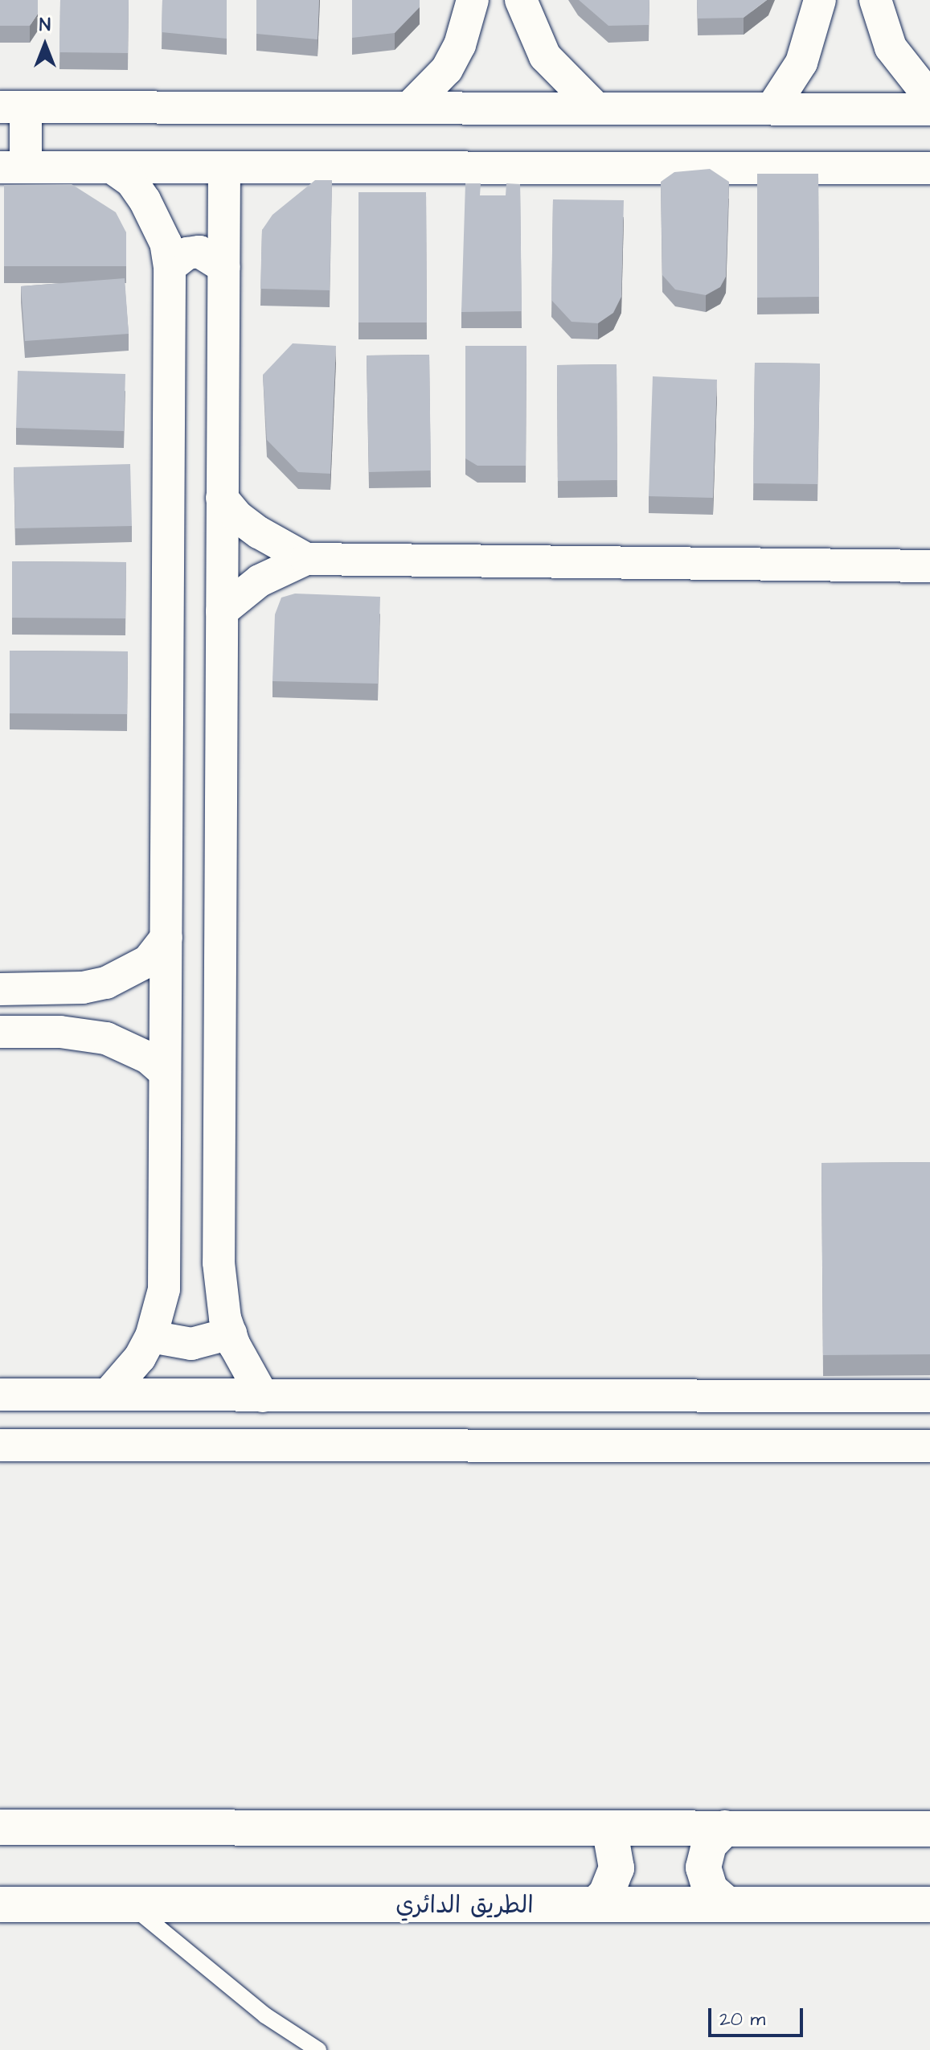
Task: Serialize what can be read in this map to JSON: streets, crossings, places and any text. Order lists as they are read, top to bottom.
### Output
{
  "streets": {
    "main road": ["الطريق الدائري"]
  },
  "scale_bar": "20 m",
  "north": "top"
}
